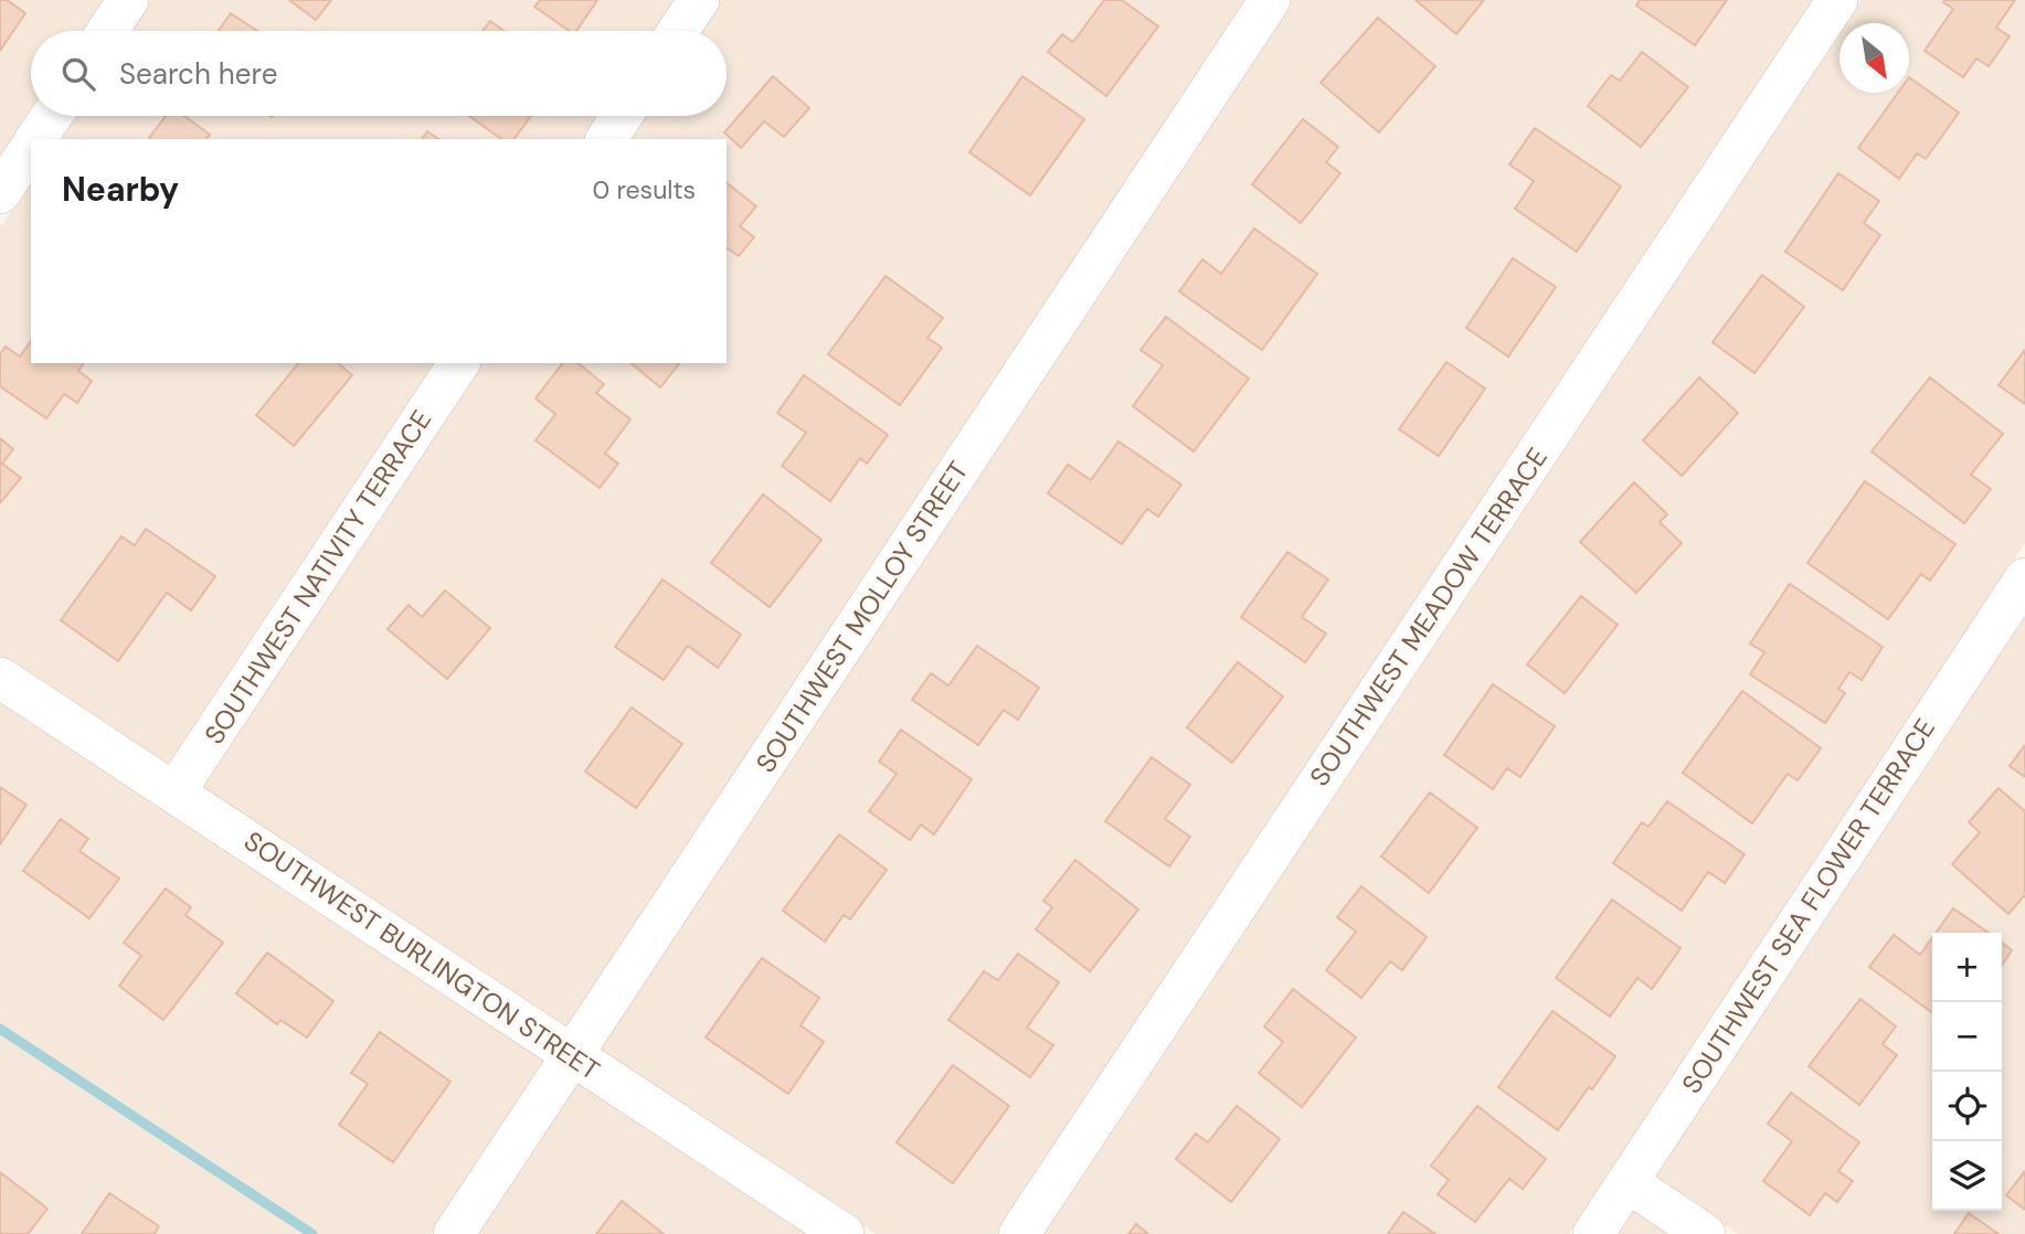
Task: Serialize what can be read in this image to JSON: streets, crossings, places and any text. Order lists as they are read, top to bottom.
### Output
{
  "streets": {
    "street": [
      "SOUTHWEST NATIVITY TERRACE",
      "SOUTHWEST MOLLOY STREET",
      "SOUTHWEST MEADOW TERRACE",
      "SOUTHWEST SEA FLOWER TERRACE",
      "SOUTHWEST BURLINGTON STREET"
    ]
  },
  "crossings": [
    ["SOUTHWEST NATIVITY TERRACE", "SOUTHWEST BURLINGTON STREET"],
    ["SOUTHWEST MOLLOY STREET", "SOUTHWEST BURLINGTON STREET"]
  ],
  "north": "bottom right",
  "page": {
    "search": "Search here",
    "heading": ["Nearby", "0 results"],
    "map_buttons": ["+", "−"]
  }
}
